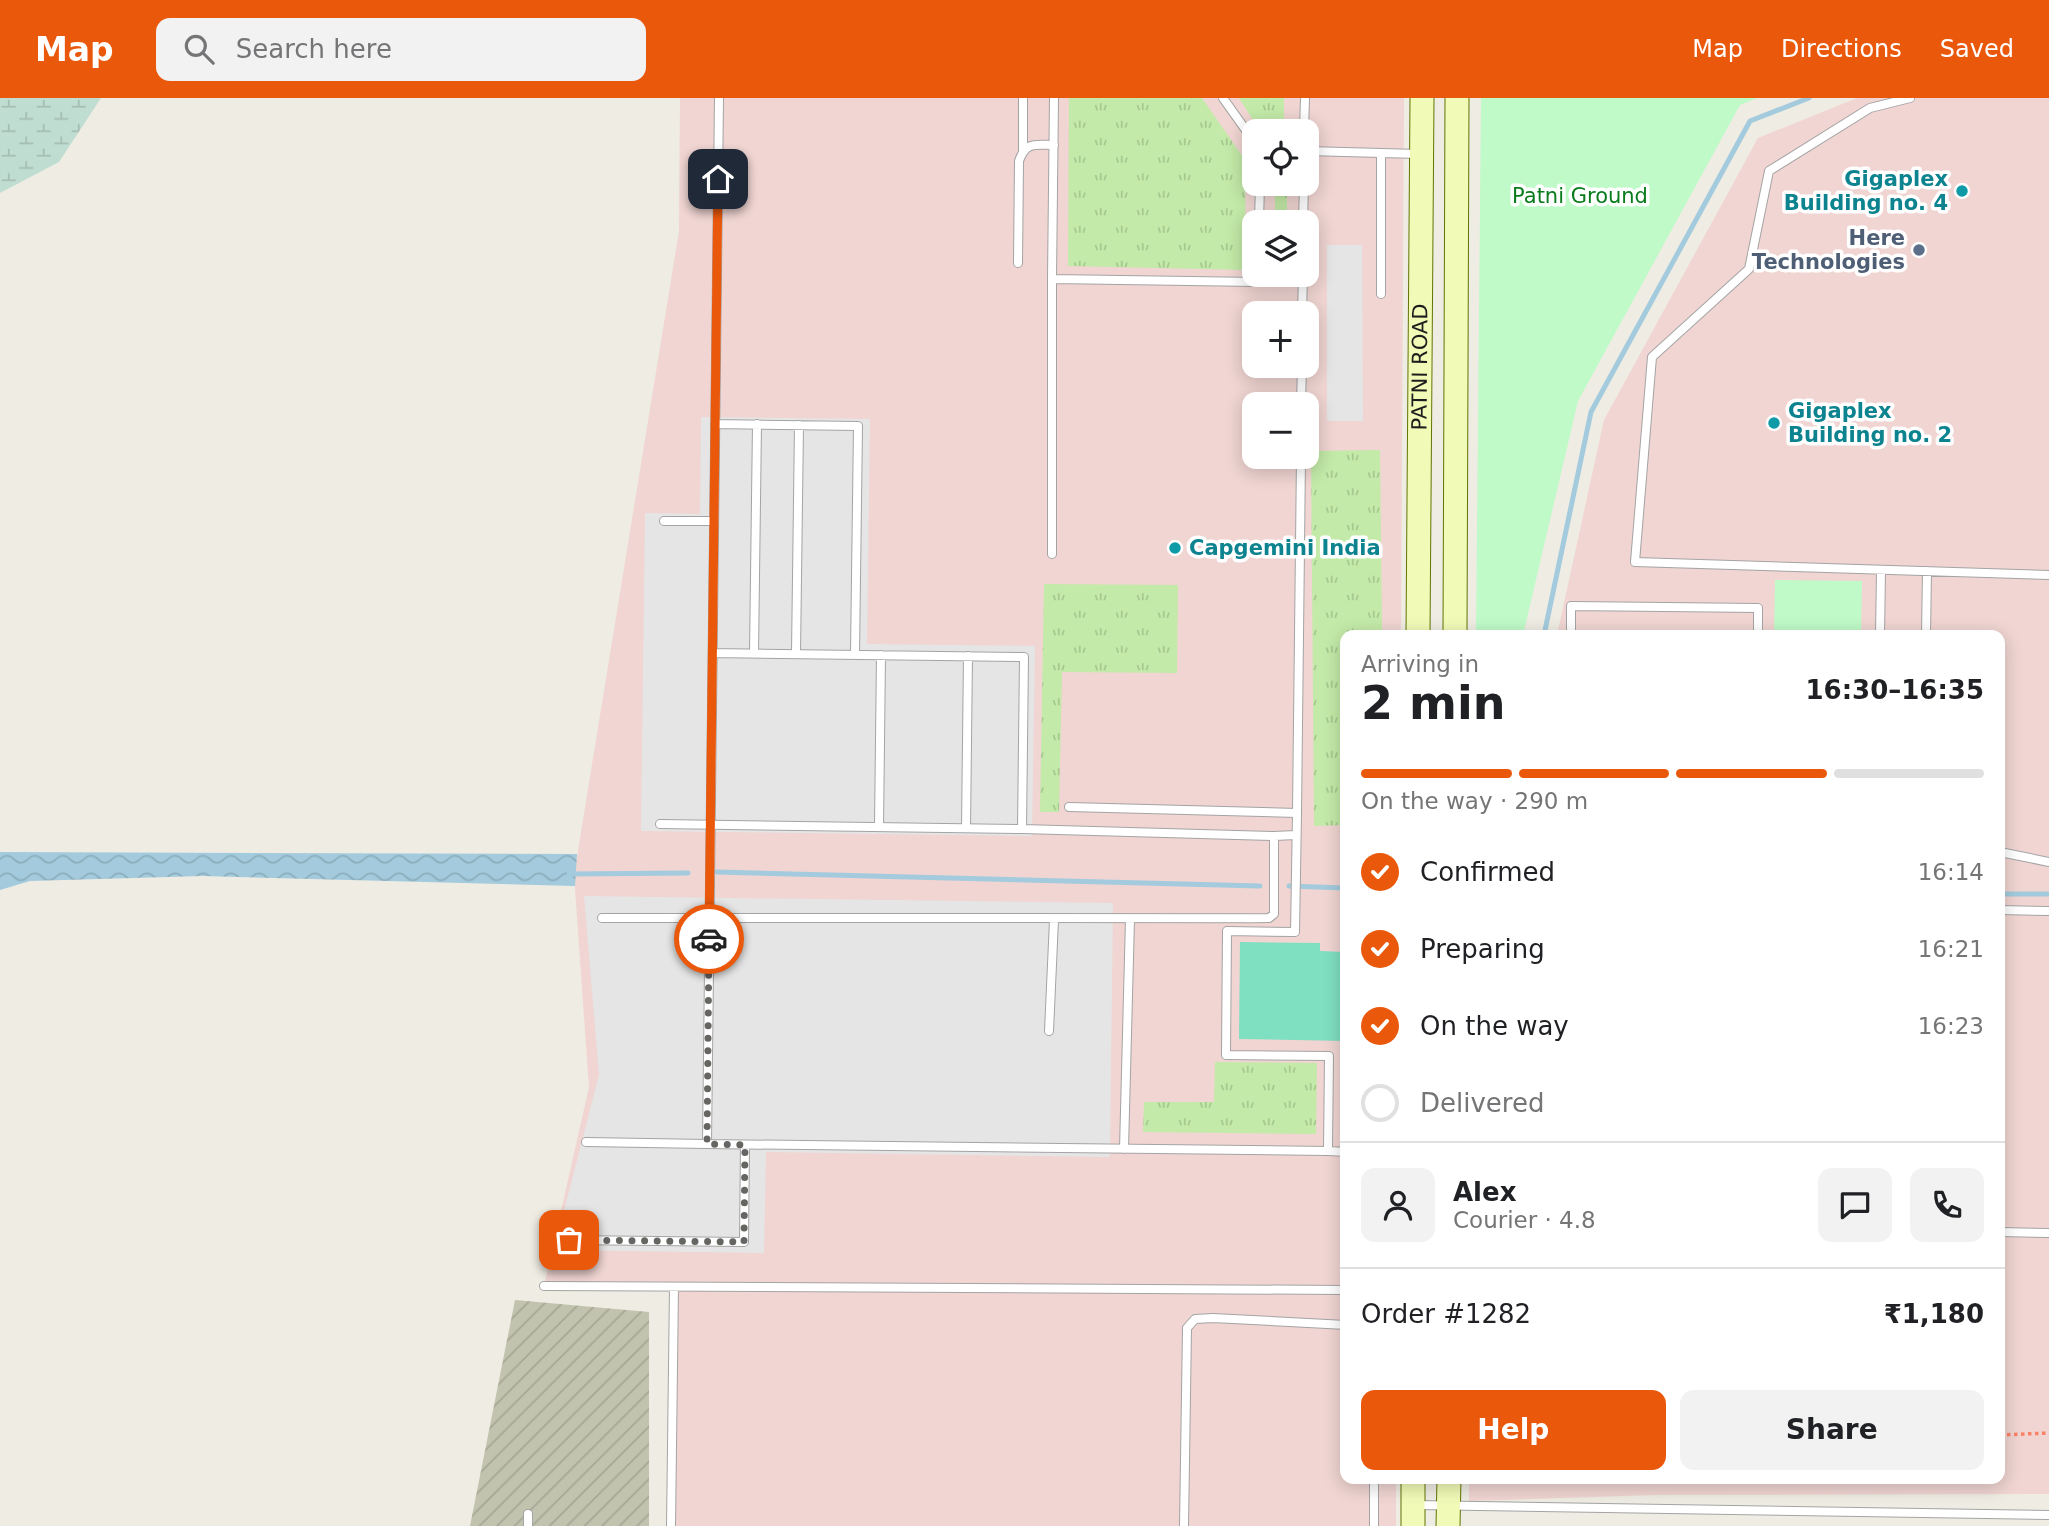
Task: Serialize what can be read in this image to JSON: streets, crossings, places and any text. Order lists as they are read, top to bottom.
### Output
{
  "streets": {
    "main road": ["PATNI ROAD"]
  },
  "parks": ["Patni Ground"],
  "places": [
    "Gigaplex Building no. 4",
    "Here Technologies",
    "Gigaplex Building no. 2",
    "Capgemini India"
  ],
  "page": {
    "header": "Map",
    "search": "Search here",
    "nav": ["Map", "Directions", "Saved"],
    "map_buttons": ["+", "−"],
    "heading": ["2 min", "Arriving in", "16:30–16:35"],
    "panel": [
      "Alex",
      "Courier · 4.8",
      "Order #1282",
      "₹1,180"
    ],
    "bar": "On the way · 290 m",
    "list": [
      ["Confirmed", "16:14"],
      ["Preparing", "16:21"],
      ["On the way", "16:23"],
      "Delivered"
    ],
    "buttons": ["Help", "Share"]
  }
}
